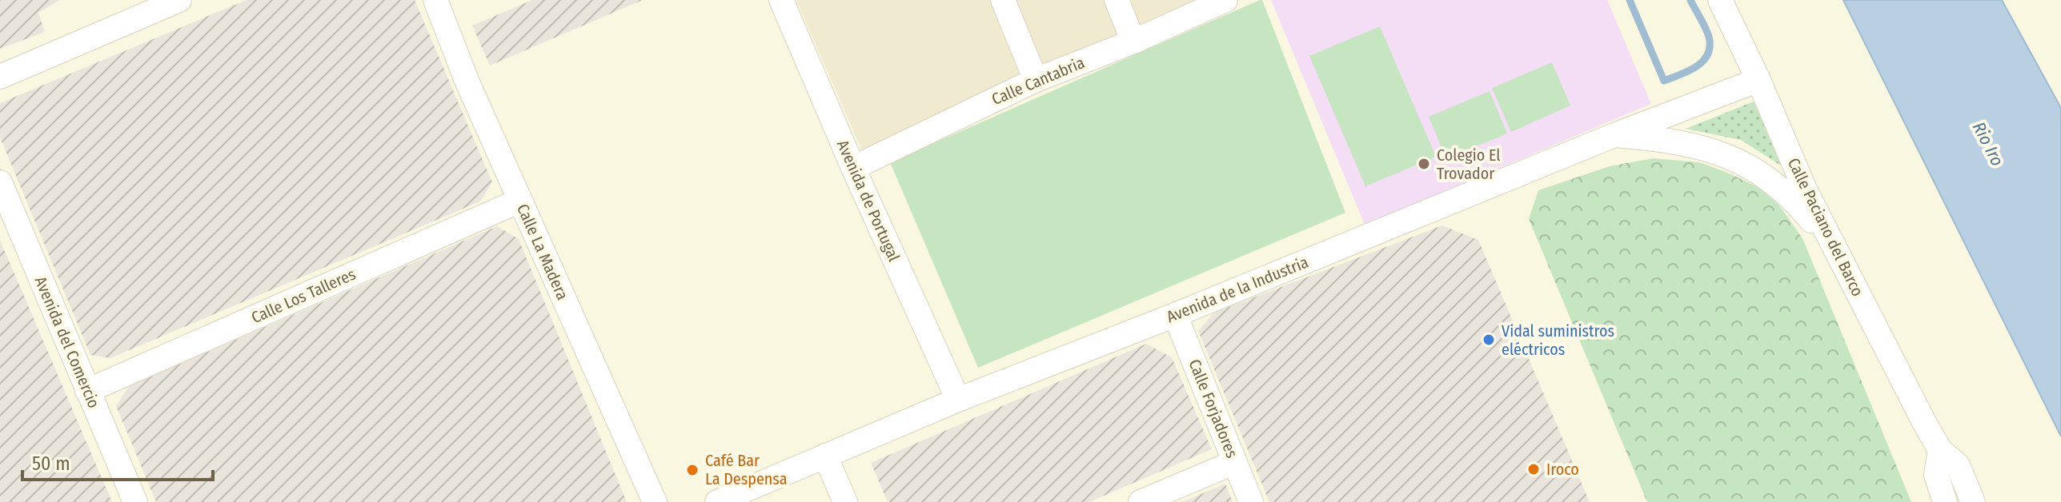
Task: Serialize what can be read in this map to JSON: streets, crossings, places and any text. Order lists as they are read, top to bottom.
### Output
{
  "streets": {
    "street": [
      "Calle Cantabria",
      "Avenida de Portugal",
      "Calle Paciano del Barco",
      "Calle La Madera",
      "Avenida de la Industria",
      "Calle Los Talleres",
      "Avenida del Comercio",
      "Calle Forjadores"
    ]
  },
  "crossings": [
    ["Calle Cantabria", "Avenida de Portugal"],
    ["Avenida de Portugal", "Avenida de la Industria"],
    ["Calle Paciano del Barco", "Avenida de la Industria"],
    ["Calle La Madera", "Calle Los Talleres"],
    ["Avenida de la Industria", "Calle Forjadores"],
    ["Calle Los Talleres", "Avenida del Comercio"]
  ],
  "water": ["Rio Iro"],
  "places": [
    "Colegio El Trovador",
    "Vidal suministros eléctricos",
    "Iroco",
    "Café Bar La Despensa"
  ],
  "scale_bar": "50 m"
}
